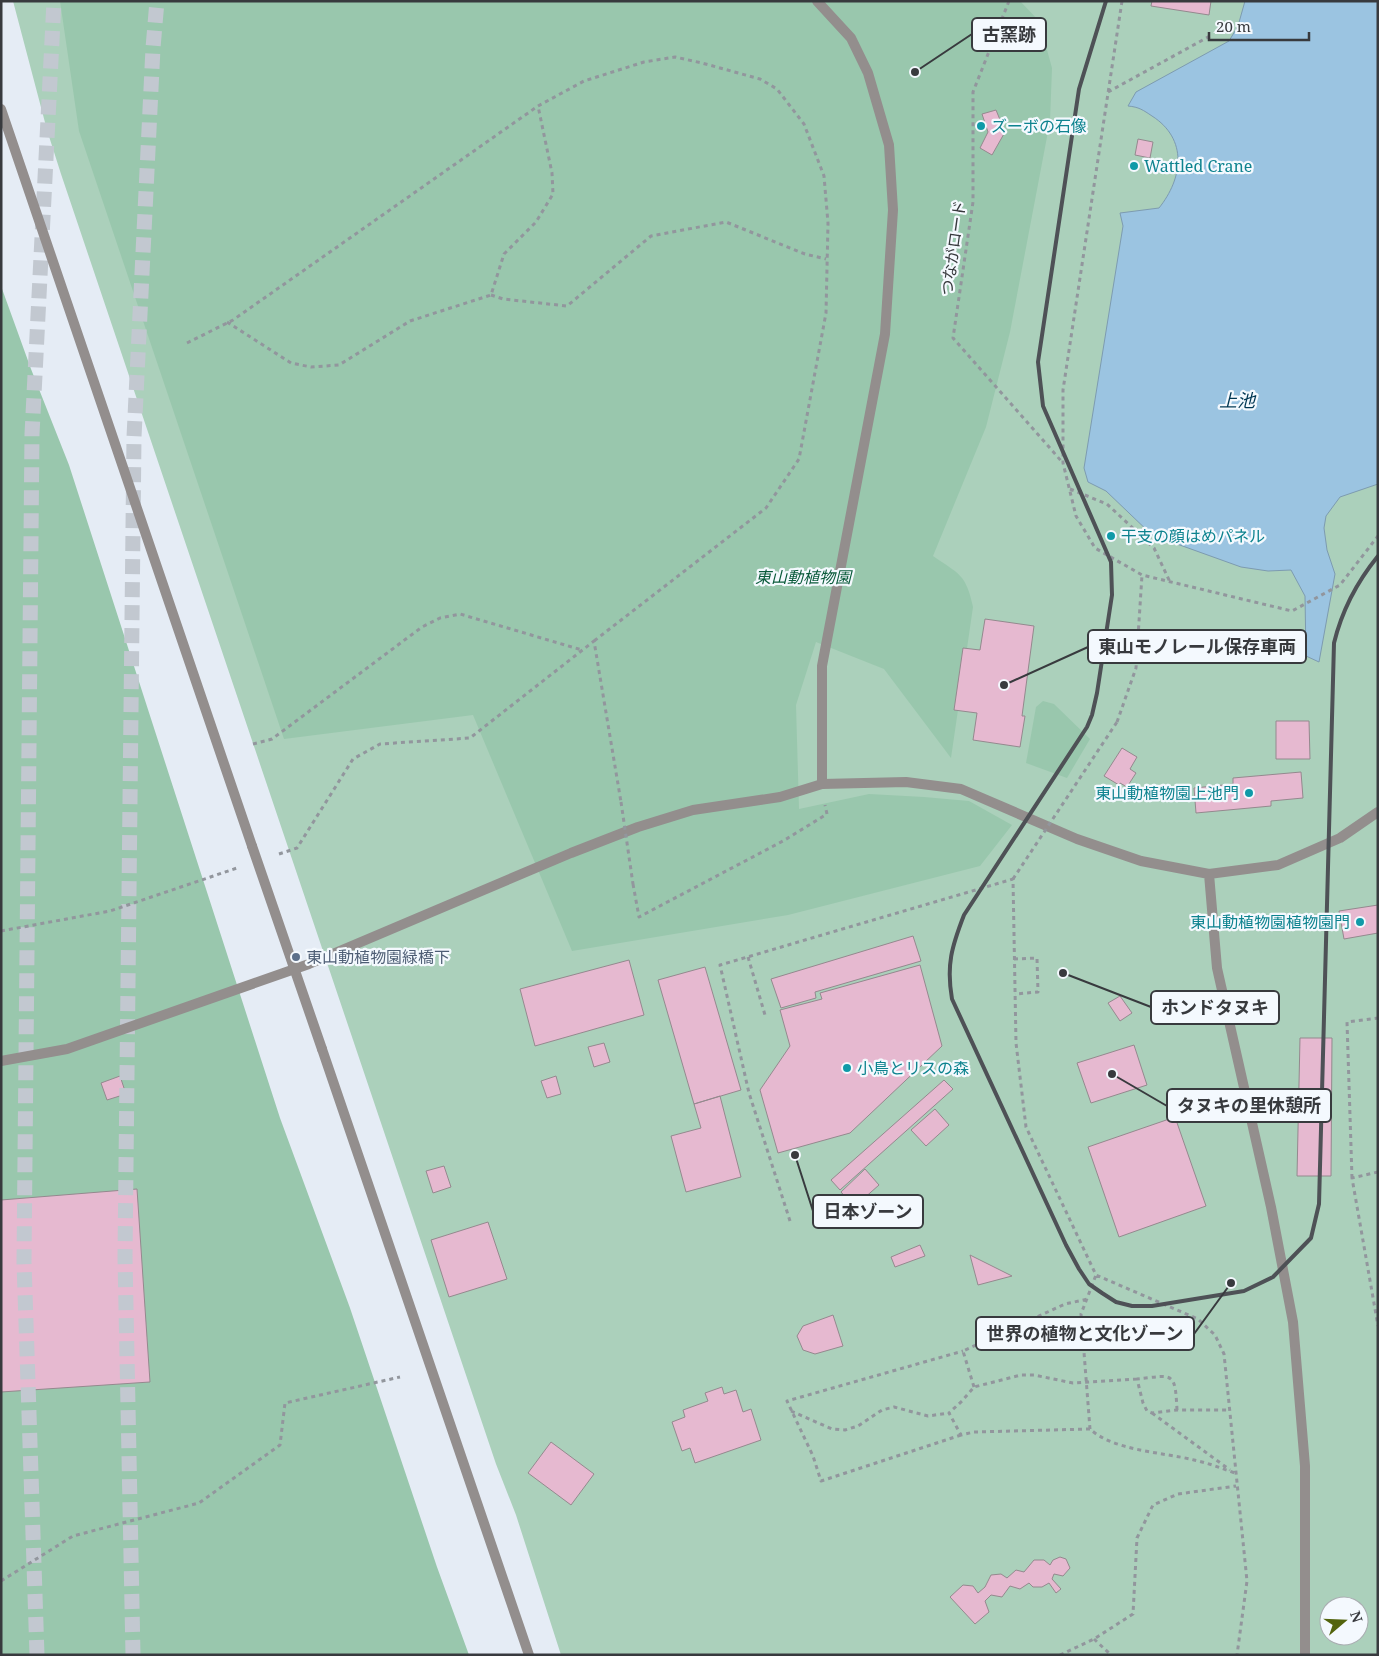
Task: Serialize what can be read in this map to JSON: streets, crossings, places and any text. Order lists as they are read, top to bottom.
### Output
{
  "streets": {
    "path": ["つながロード"]
  },
  "water": ["上池"],
  "parks": ["東山動植物園"],
  "places": [
    "古窯跡",
    "ズーボの石像",
    "Wattled Crane",
    "干支の顔はめパネル",
    "東山モノレール保存車両",
    "東山動植物園上池門",
    "東山動植物園植物園門",
    "東山動植物園緑橋下",
    "ホンドタヌキ",
    "小鳥とリスの森",
    "タヌキの里休憩所",
    "日本ゾーン",
    "世界の植物と文化ゾーン"
  ],
  "scale_bar": "20 m",
  "north": "right"
}
